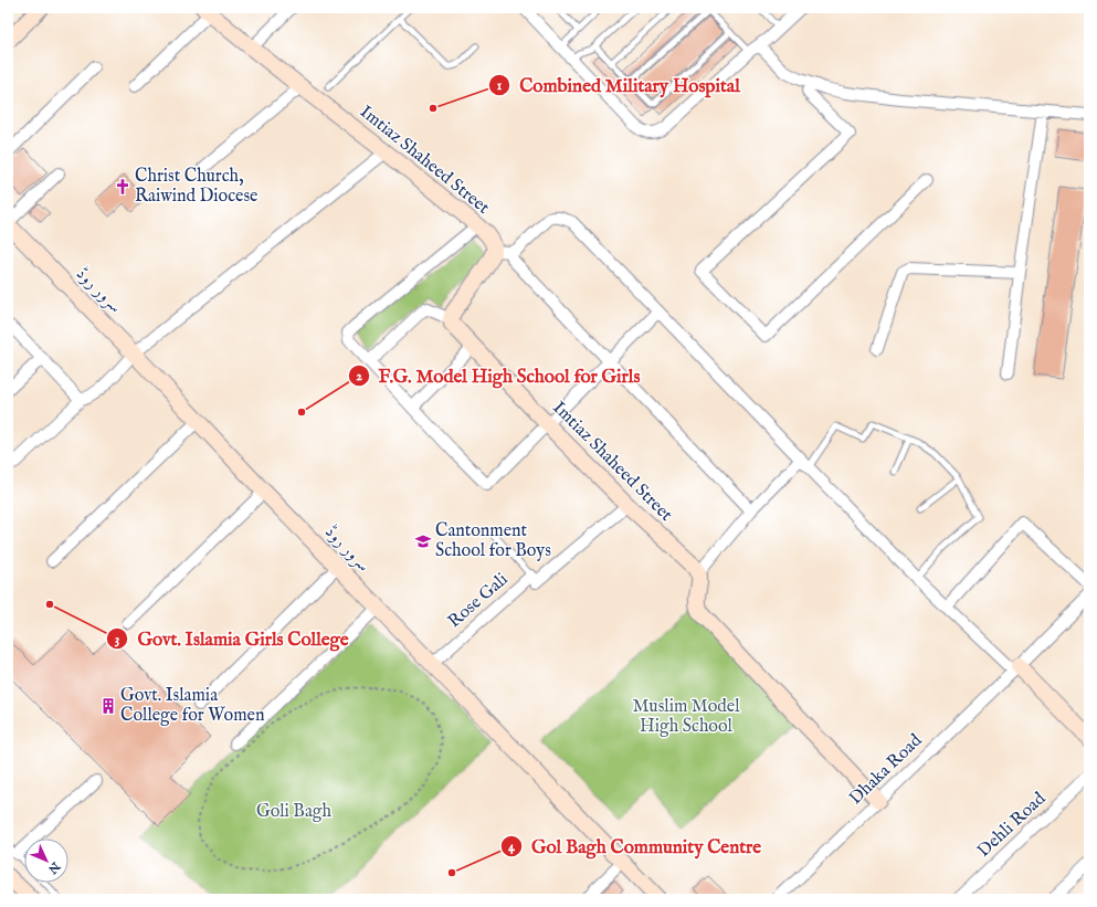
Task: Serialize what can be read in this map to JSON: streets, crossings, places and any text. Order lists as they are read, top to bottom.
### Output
{
  "streets": {
    "street": [
      "Imtiaz Shaheed Street",
      "سرور روڈ",
      "Rose Gali",
      "Dhaka Road",
      "Dehli Road"
    ]
  },
  "crossings": [
    ["Imtiaz Shaheed Street", "Rose Gali"],
    ["سرور روڈ", "Rose Gali"]
  ],
  "parks": ["Muslim Model High School", "Goli Bagh"],
  "places": {
    "other": [
      "Combined Military Hospital",
      "F.G. Model High School for Girls",
      "Govt. Islamia Girls College",
      "Gol Bagh Community Centre"
    ],
    "church": ["Christ Church, Raiwind Diocese"],
    "school or university": ["Cantonment School for Boys"],
    "building": ["Govt. Islamia College for Women"]
  },
  "north": "bottom right"
}
